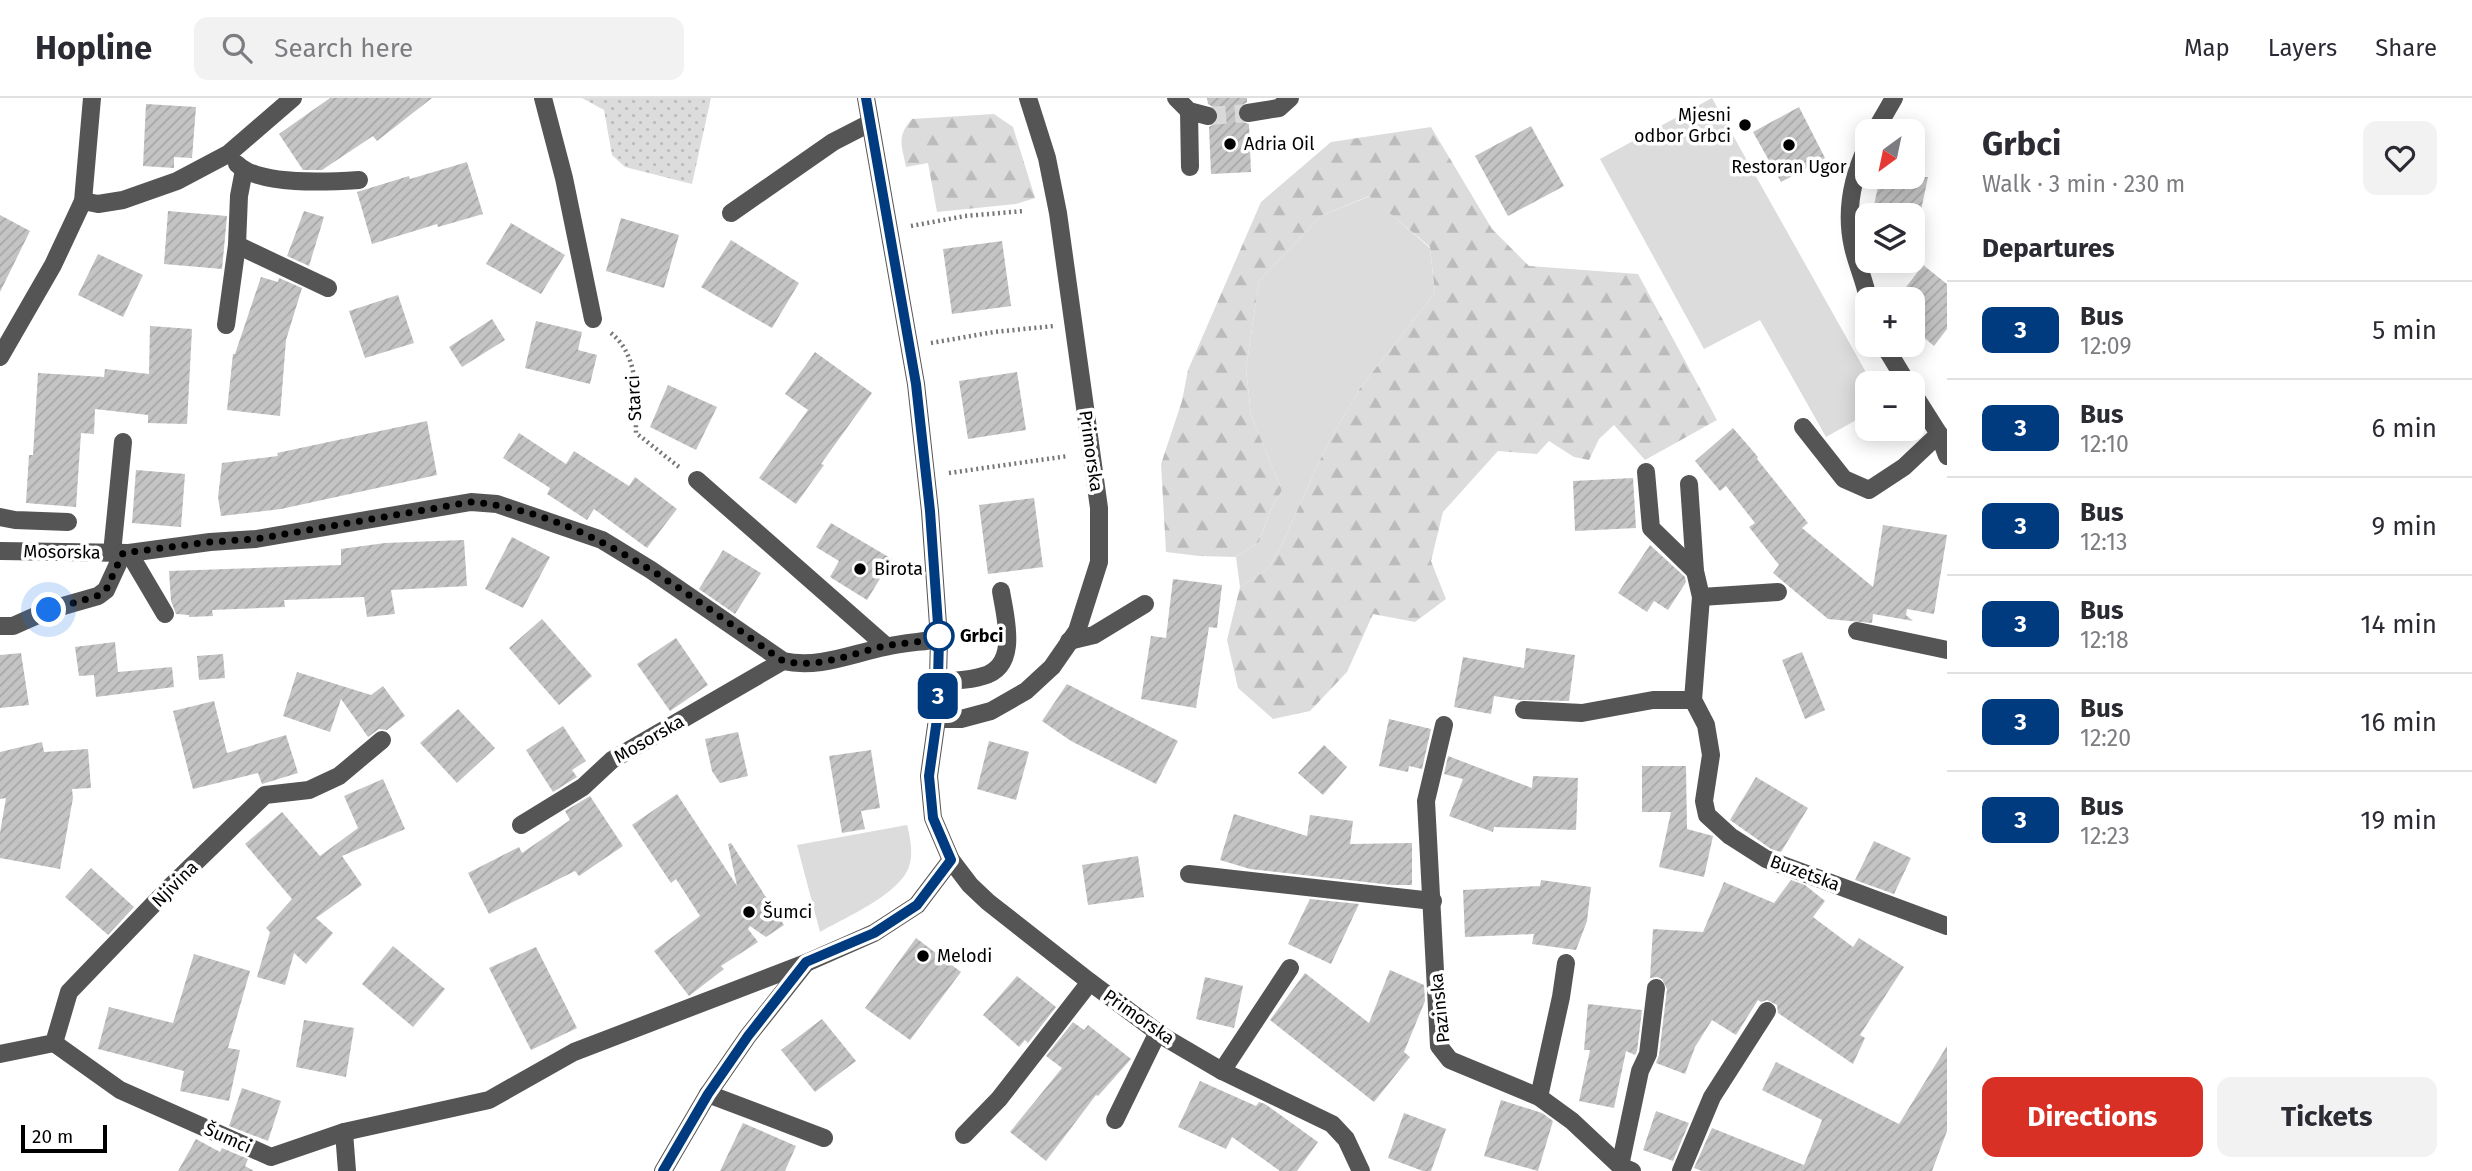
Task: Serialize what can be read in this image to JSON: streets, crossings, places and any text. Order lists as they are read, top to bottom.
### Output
{
  "streets": {
    "street": [
      "Primorska",
      "Mosorska",
      "Buzetska",
      "Njivina",
      "Pazinska",
      "Šumci"
    ],
    "path": ["Starci"]
  },
  "crossings": [
    ["Primorska", "Šumci"],
    ["Njivina", "Šumci"]
  ],
  "places": [
    "Mjesni odbor Grbci",
    "Adria Oil",
    "Restoran Ugor",
    "Birota",
    "Grbci",
    "Šumci",
    "Melodi"
  ],
  "lines": ["bus line 3"],
  "scale_bar": "20 m",
  "north": "bottom left",
  "page": {
    "header": "Hopline",
    "search": "Search here",
    "nav": ["Map", "Layers", "Share"],
    "on_map": "3",
    "heading": [
      ["Grbci", "Walk · 3 min · 230 m"],
      "Departures"
    ],
    "map_buttons": ["+", "−"],
    "list": [
      {
        "mark": "3",
        "name": "Bus",
        "note": "12:09",
        "value": "5 min"
      },
      {
        "mark": "3",
        "name": "Bus",
        "note": "12:10",
        "value": "6 min"
      },
      {
        "mark": "3",
        "name": "Bus",
        "note": "12:13",
        "value": "9 min"
      },
      {
        "mark": "3",
        "name": "Bus",
        "note": "12:18",
        "value": "14 min"
      },
      {
        "mark": "3",
        "name": "Bus",
        "note": "12:20",
        "value": "16 min"
      },
      {
        "mark": "3",
        "name": "Bus",
        "note": "12:23",
        "value": "19 min"
      }
    ],
    "buttons": ["Directions", "Tickets"],
    "scale": "20 m"
  }
}
